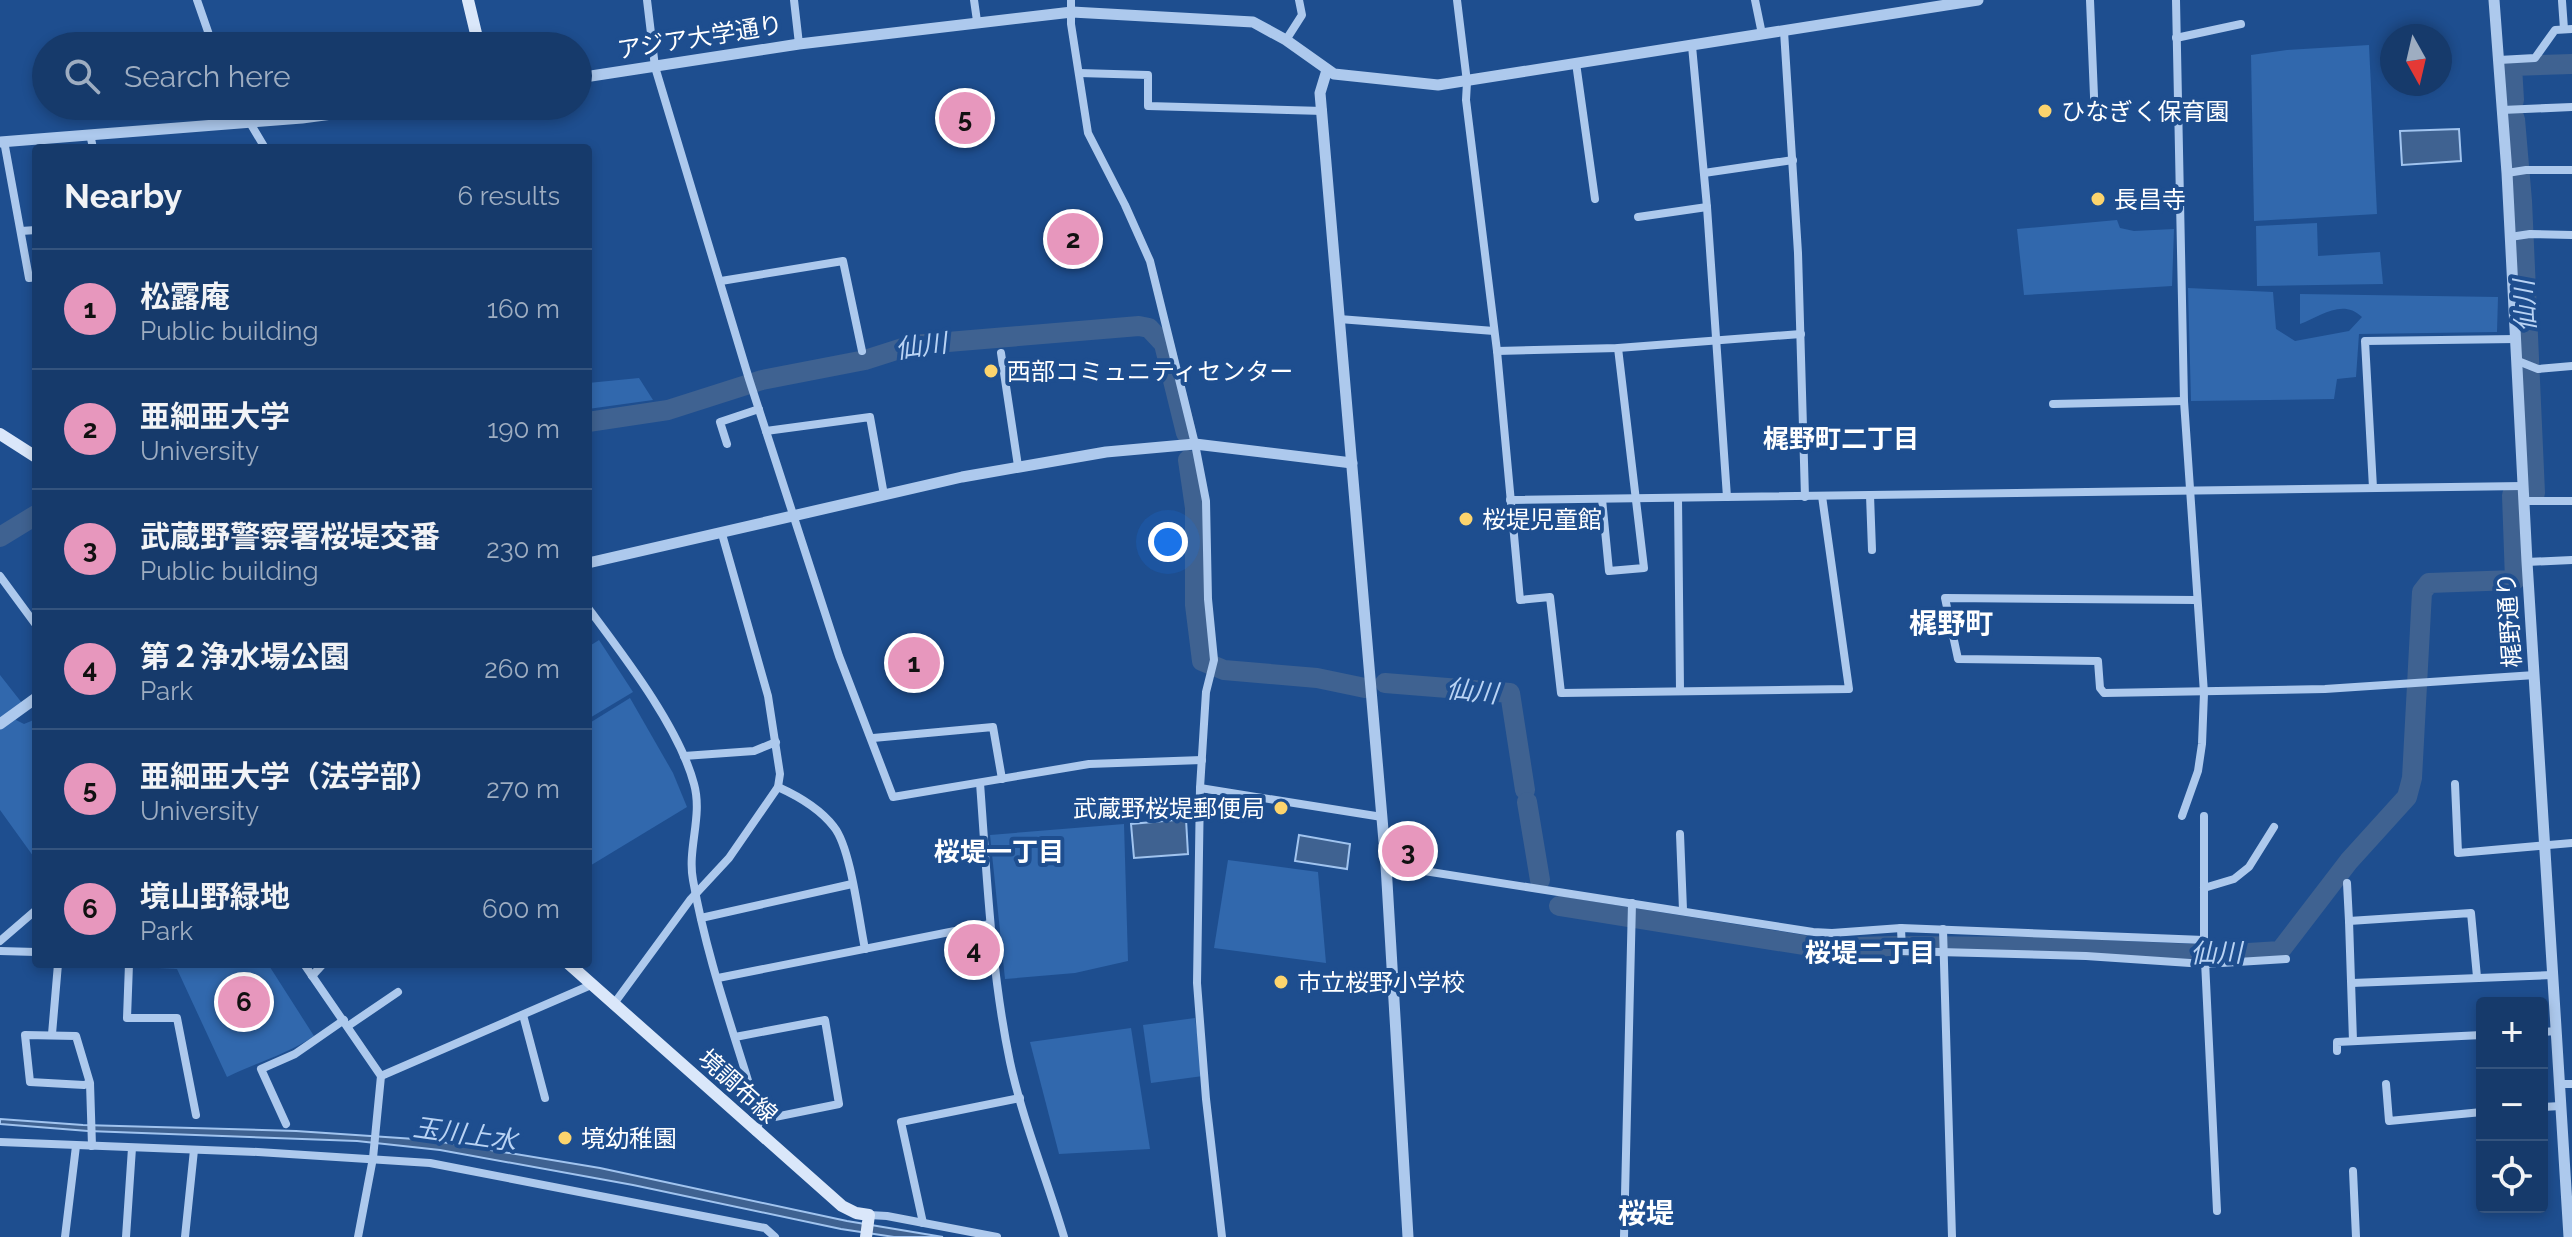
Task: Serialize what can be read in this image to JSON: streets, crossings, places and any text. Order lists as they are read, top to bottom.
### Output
{
  "streets": {
    "main road": ["境調布線"],
    "street": ["アジア大学通り", "梶野通り"]
  },
  "districts": [
    "梶野町二丁目",
    "梶野町",
    "桜堤一丁目",
    "桜堤二丁目",
    "桜堤"
  ],
  "water": ["仙川", "玉川上水"],
  "places": [
    "ひなぎく保育園",
    "長昌寺",
    "西部コミュニティセンター",
    "桜堤児童館",
    "武蔵野桜堤郵便局",
    "市立桜野小学校",
    "境幼稚園"
  ],
  "north": "bottom",
  "page": {
    "search": "Search here",
    "pins": [
      "5",
      "2",
      "1",
      "3",
      "4",
      "6"
    ],
    "heading": ["Nearby", "6 results"],
    "list": [
      {
        "mark": "1",
        "name": "松露庵",
        "note": "Public building",
        "value": "160 m"
      },
      {
        "mark": "2",
        "name": "亜細亜大学",
        "note": "University",
        "value": "190 m"
      },
      {
        "mark": "3",
        "name": "武蔵野警察署桜堤交番",
        "note": "Public building",
        "value": "230 m"
      },
      {
        "mark": "4",
        "name": "第２浄水場公園",
        "note": "Park",
        "value": "260 m"
      },
      {
        "mark": "5",
        "name": "亜細亜大学（法学部）",
        "note": "University",
        "value": "270 m"
      },
      {
        "mark": "6",
        "name": "境山野緑地",
        "note": "Park",
        "value": "600 m"
      }
    ],
    "map_buttons": ["+", "−"]
  }
}
